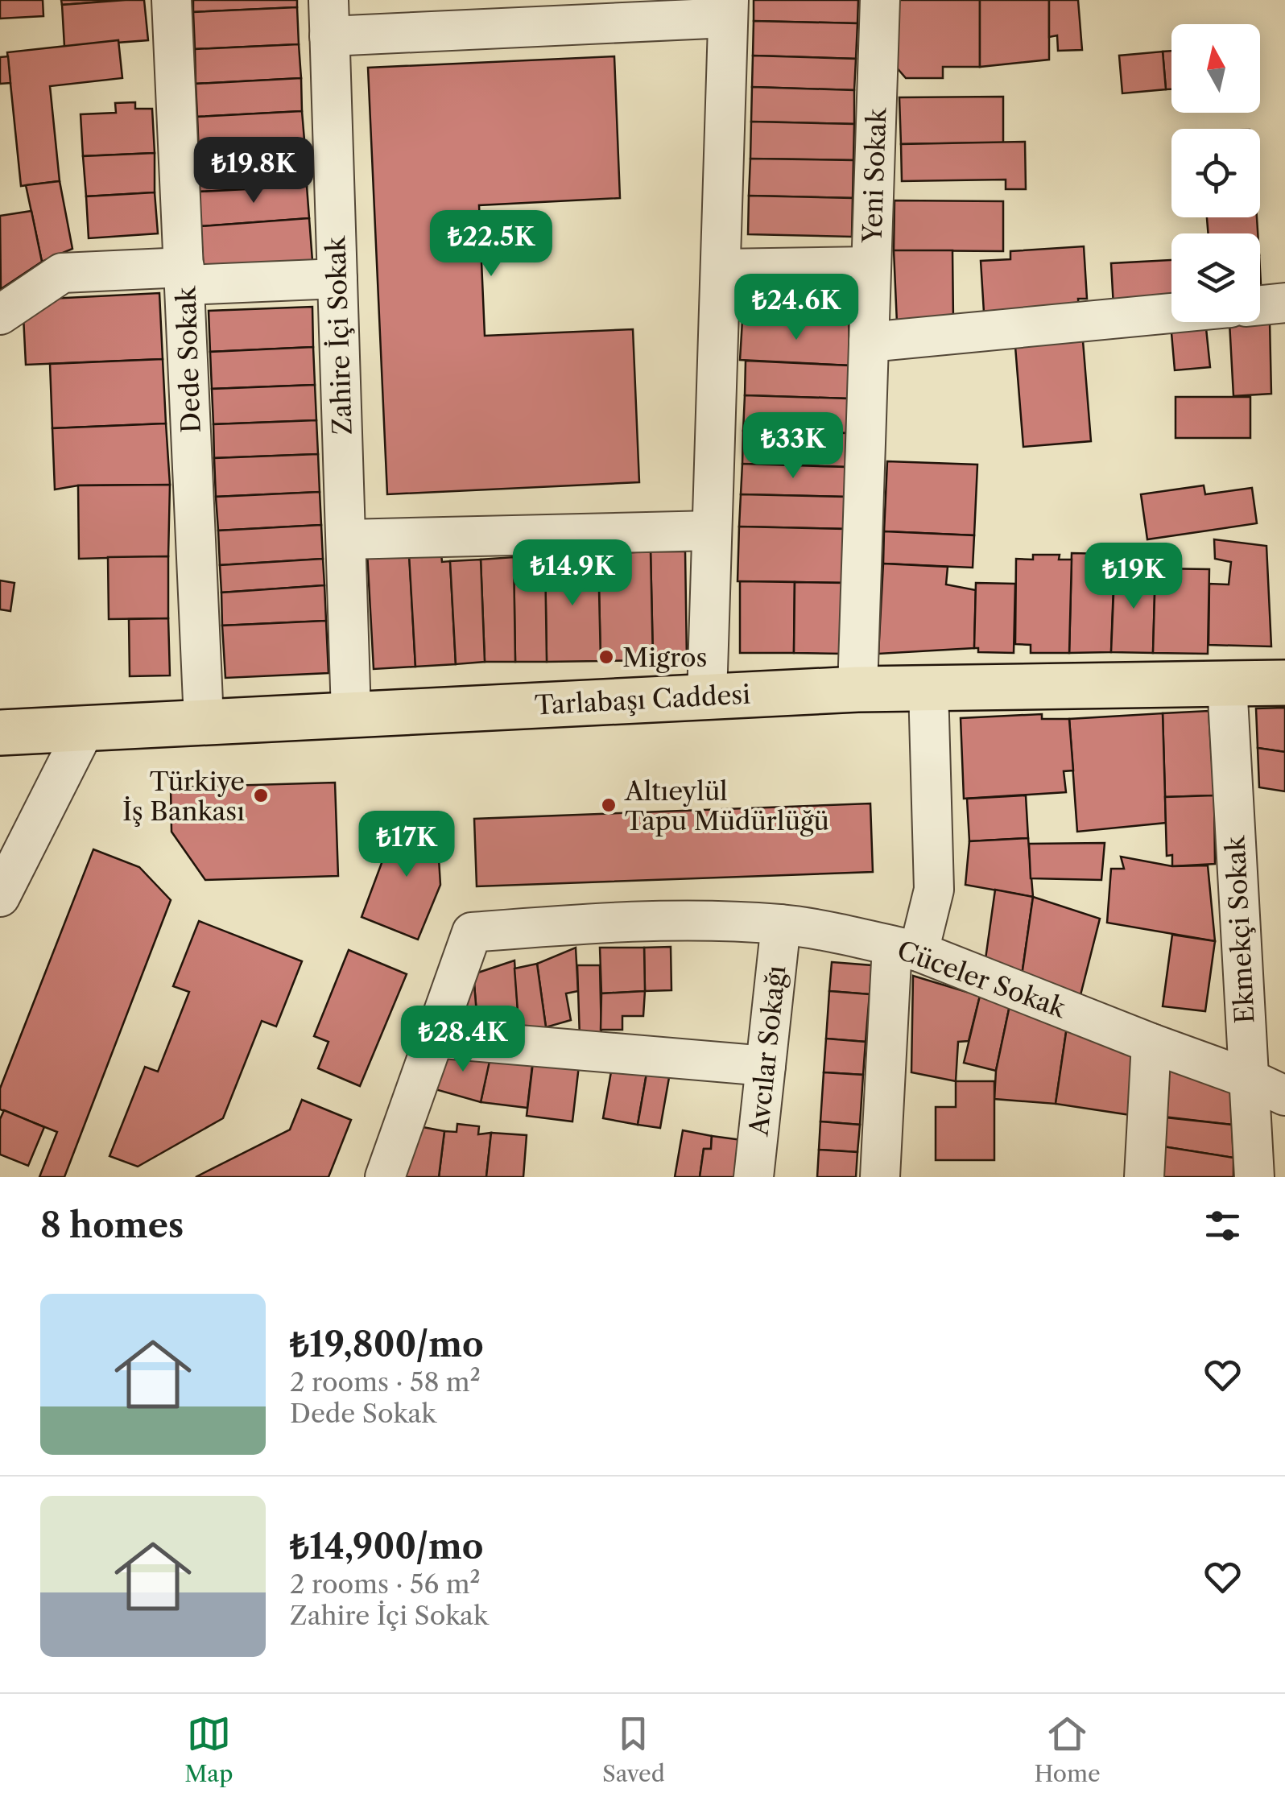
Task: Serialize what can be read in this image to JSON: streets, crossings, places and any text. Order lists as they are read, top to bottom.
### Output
{
  "streets": {
    "main road": ["Tarlabaşı Caddesi"],
    "street": [
      "Yeni Sokak",
      "Zahire İçi Sokak",
      "Dede Sokak",
      "Ekmekçi Sokak",
      "Cüceler Sokak",
      "Avcılar Sokağı"
    ]
  },
  "crossings": [
    ["Yeni Sokak", "Tarlabaşı Caddesi"],
    ["Zahire İçi Sokak", "Tarlabaşı Caddesi"],
    ["Dede Sokak", "Tarlabaşı Caddesi"],
    ["Tarlabaşı Caddesi", "Ekmekçi Sokak"],
    ["Ekmekçi Sokak", "Cüceler Sokak"],
    ["Cüceler Sokak", "Avcılar Sokağı"]
  ],
  "places": ["Migros", "Türkiye İş Bankası", "Altıeylül Tapu Müdürlüğü"],
  "north": "top",
  "page": {
    "price": [
      "₺19.8K",
      "₺22.5K",
      "₺24.6K",
      "₺33K",
      "₺14.9K",
      "₺19K",
      "₺17K",
      "₺28.4K"
    ],
    "heading": "8 homes",
    "list": [
      {
        "name": "₺19,800/mo",
        "note": "2 rooms · 58 m² · Dede Sokak"
      },
      {
        "name": "₺14,900/mo",
        "note": "2 rooms · 56 m² · Zahire İçi Sokak"
      }
    ],
    "tabs": ["Map", "Saved", "Home"]
  }
}
